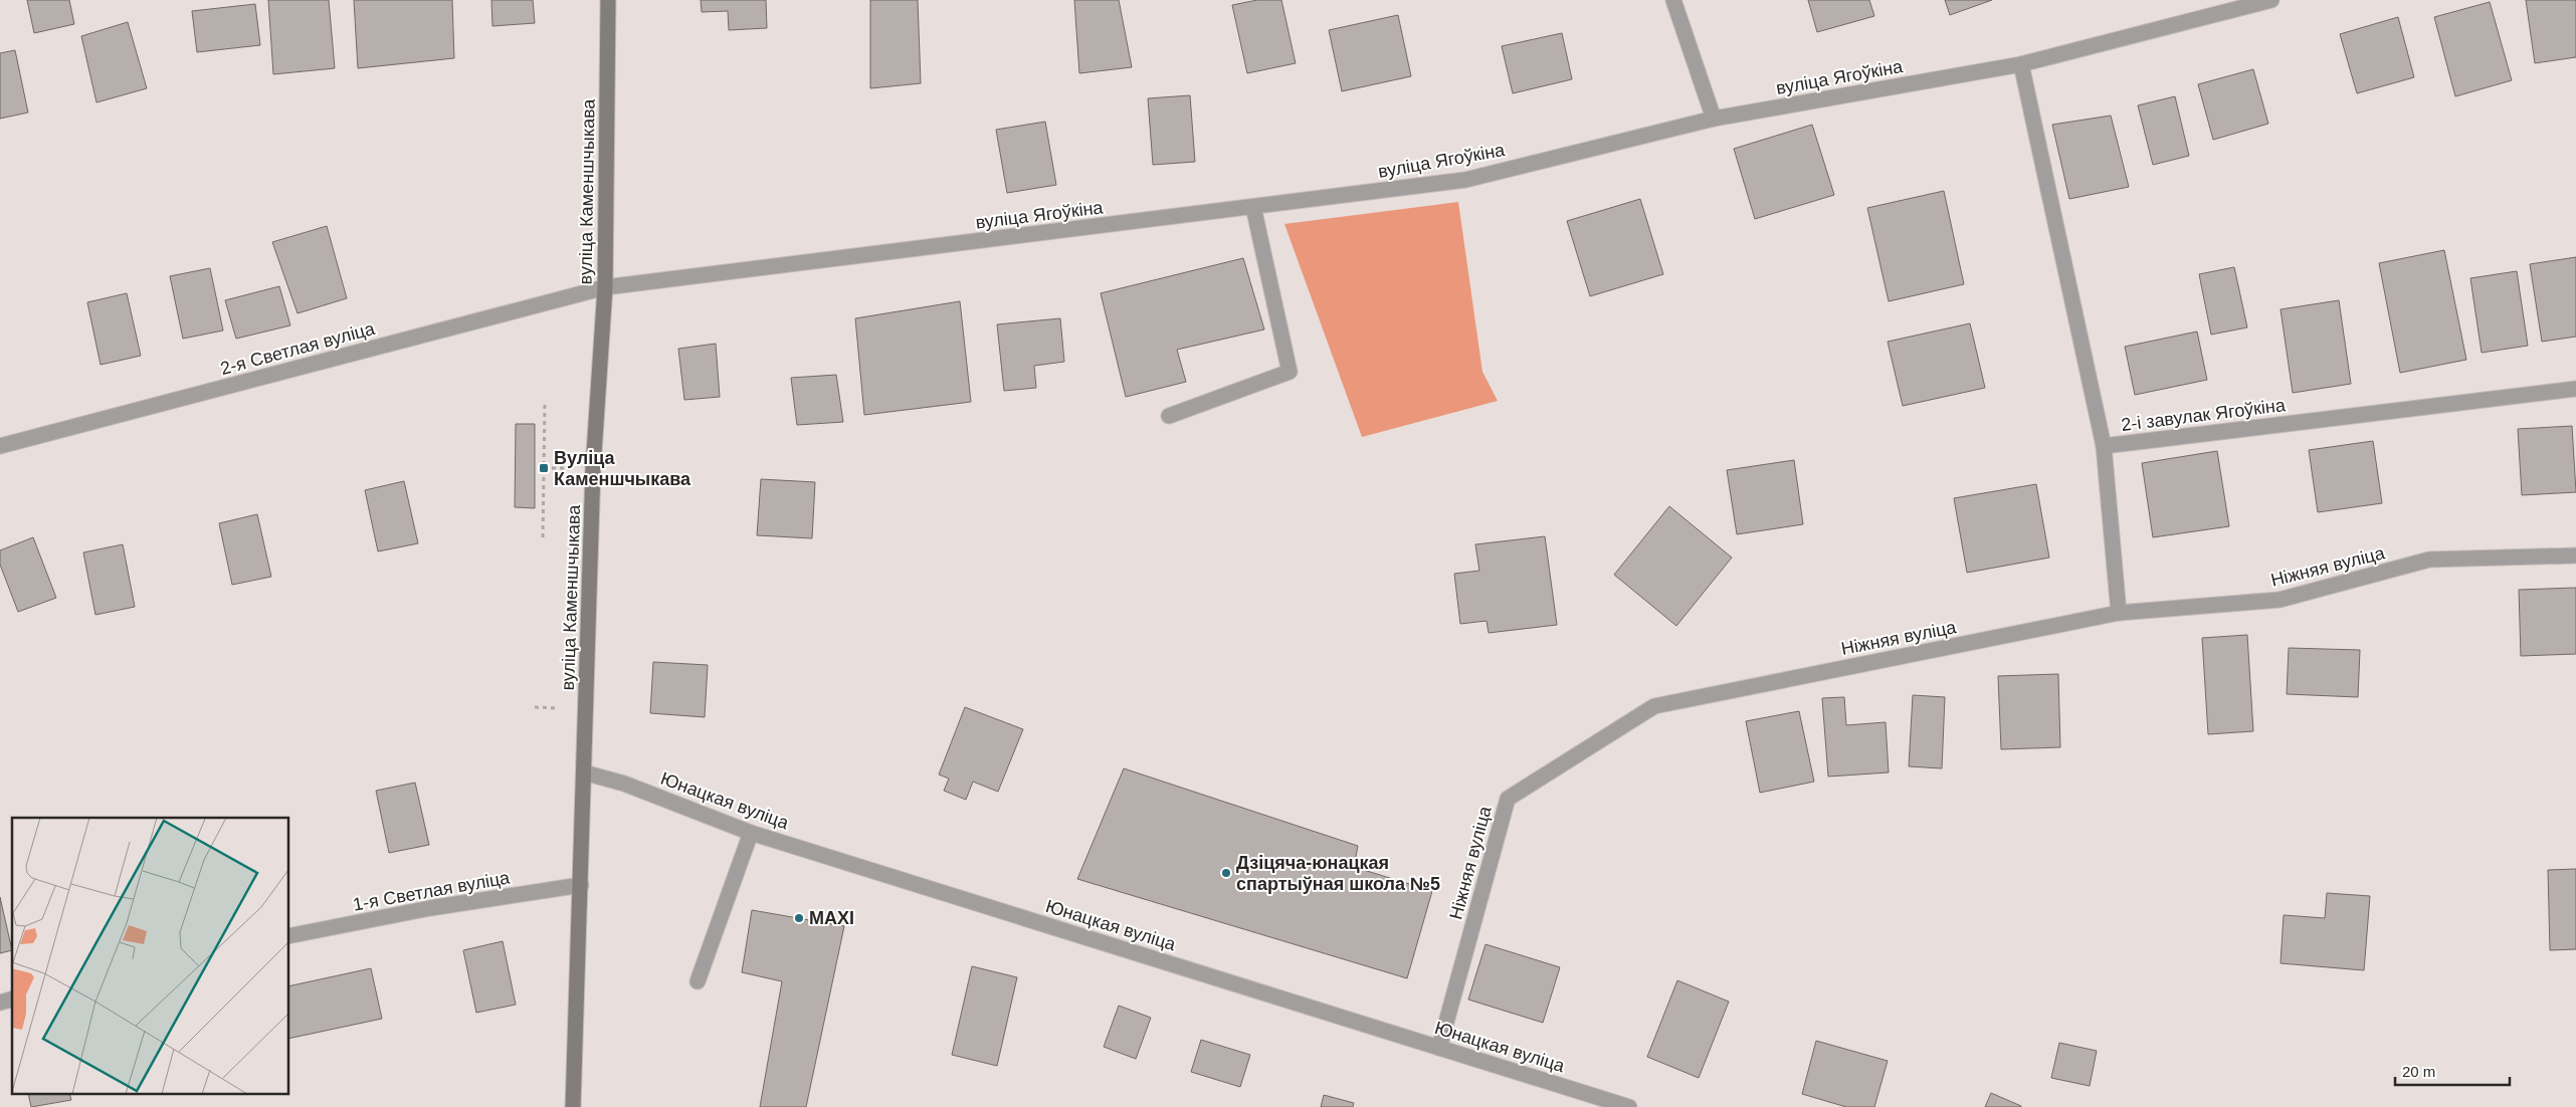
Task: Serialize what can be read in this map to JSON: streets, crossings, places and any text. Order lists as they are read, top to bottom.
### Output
{
  "streets": {
    "street": [
      "вуліца Ягоўкіна",
      "вуліца Каменшчыкава",
      "2-я Светлая вуліца",
      "2-і завулак Ягоўкіна",
      "Ніжняя вуліца",
      "Юнацкая вуліца",
      "1-я Светлая вуліца"
    ]
  },
  "crossings": [
    ["вуліца Ягоўкіна", "вуліца Каменшчыкава"],
    ["вуліца Ягоўкіна", "2-я Светлая вуліца"],
    ["вуліца Ягоўкіна", "2-і завулак Ягоўкіна"],
    ["вуліца Каменшчыкава", "2-я Светлая вуліца"],
    ["вуліца Каменшчыкава", "Юнацкая вуліца"],
    ["вуліца Каменшчыкава", "1-я Светлая вуліца"],
    ["Ніжняя вуліца", "Юнацкая вуліца"]
  ],
  "places": {
    "transit": ["Вуліца Каменшчыкава"],
    "other": ["Дзіцяча-юнацкая спартыўная школа №5", "MAXI"]
  },
  "scale_bar": "20 m"
}
